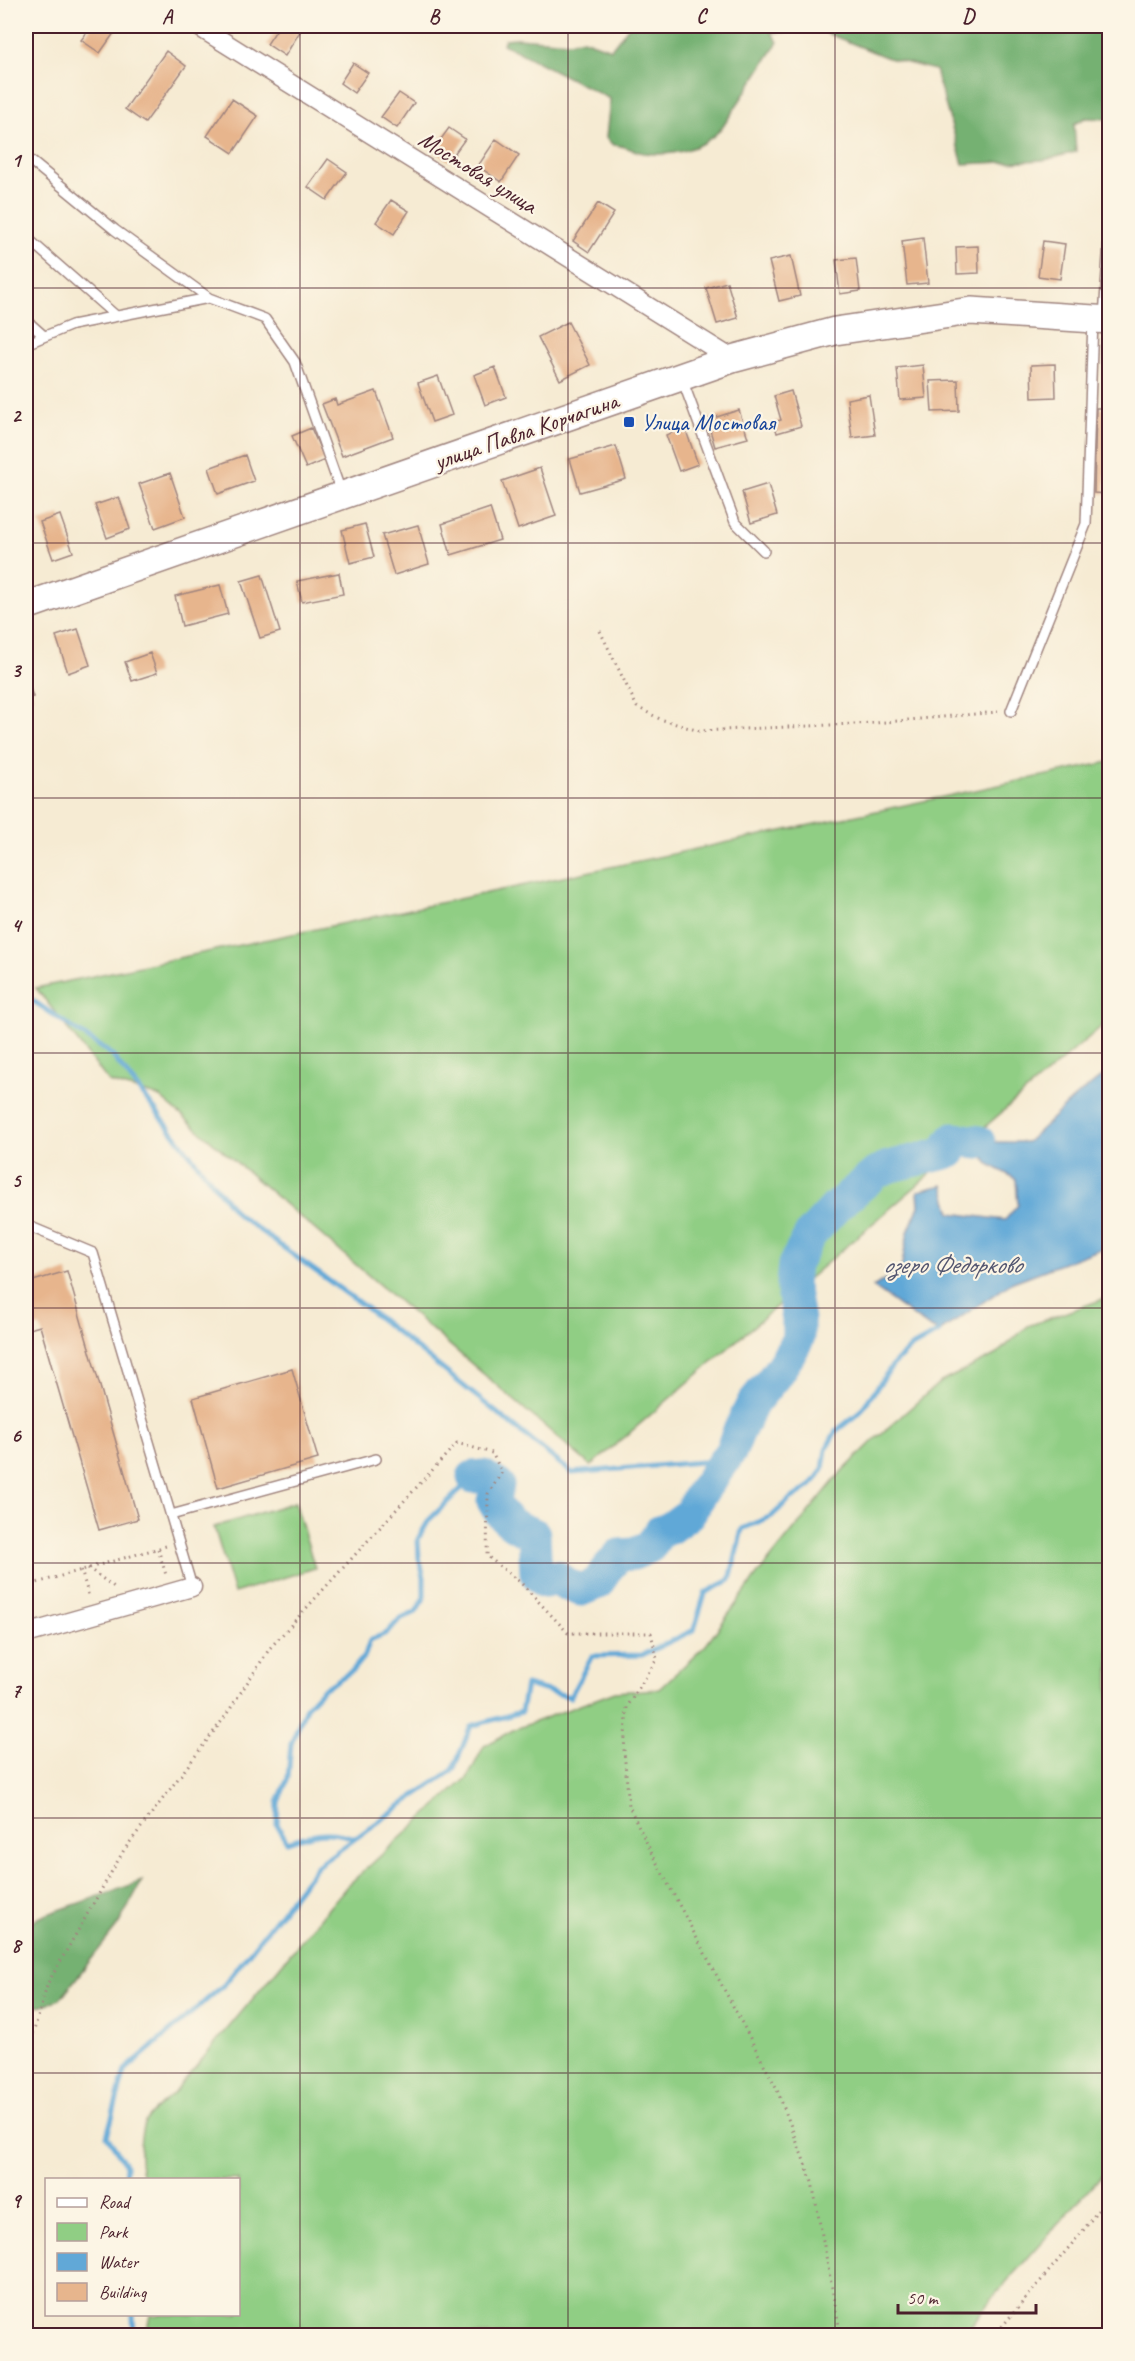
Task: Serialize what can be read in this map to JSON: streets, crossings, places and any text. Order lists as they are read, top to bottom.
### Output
{
  "streets": {
    "main road": ["улица Павла Корчагина"],
    "street": ["Мостовая улица"]
  },
  "crossings": [
    ["Мостовая улица", "улица Павла Корчагина"]
  ],
  "water": ["озеро Федорково"],
  "places": {
    "transit": ["Улица Мостовая"]
  },
  "legend": [
    "Road",
    "Park",
    "Water",
    "Building"
  ],
  "scale_bar": "50 m",
  "grid": {
    "columns": [
      "A",
      "B",
      "C",
      "D"
    ],
    "rows": [
      "1",
      "2",
      "3",
      "4",
      "5",
      "6",
      "7",
      "8",
      "9"
    ]
  }
}
